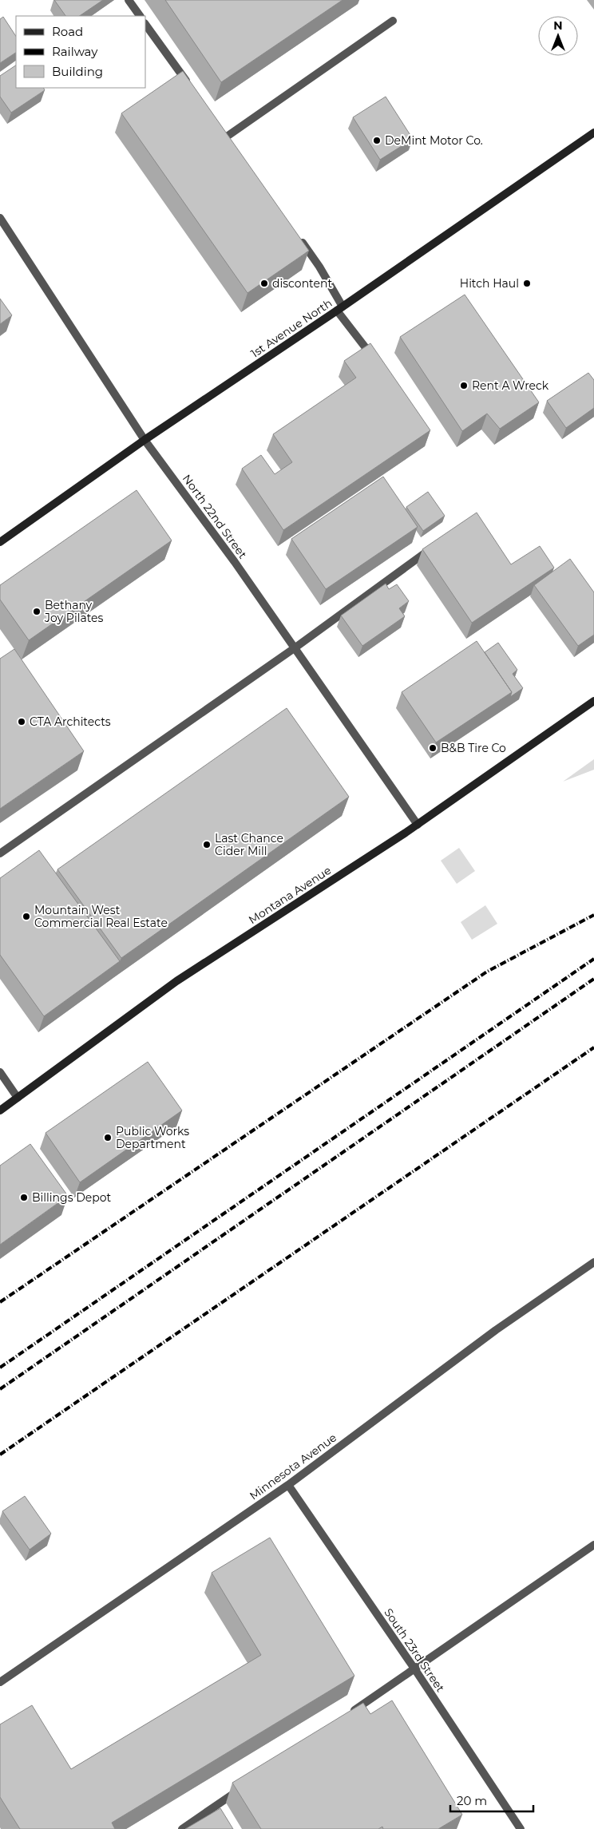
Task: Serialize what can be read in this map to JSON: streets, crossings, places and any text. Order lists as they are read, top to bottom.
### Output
{
  "streets": {
    "main road": ["1st Avenue North", "Montana Avenue"],
    "street": ["North 22nd Street", "Minnesota Avenue", "South 23rd Street"]
  },
  "crossings": [
    ["1st Avenue North", "North 22nd Street"],
    ["North 22nd Street", "Montana Avenue"],
    ["Minnesota Avenue", "South 23rd Street"]
  ],
  "places": [
    "DeMint Motor Co.",
    "discontent",
    "Hitch Haul",
    "Rent A Wreck",
    "Bethany Joy Pilates",
    "CTA Architects",
    "B&B Tire Co",
    "Last Chance Cider Mill",
    "Mountain West Commercial Real Estate",
    "Public Works Department",
    "Billings Depot"
  ],
  "legend": ["Road", "Railway", "Building"],
  "scale_bar": "20 m",
  "north": "top"
}
